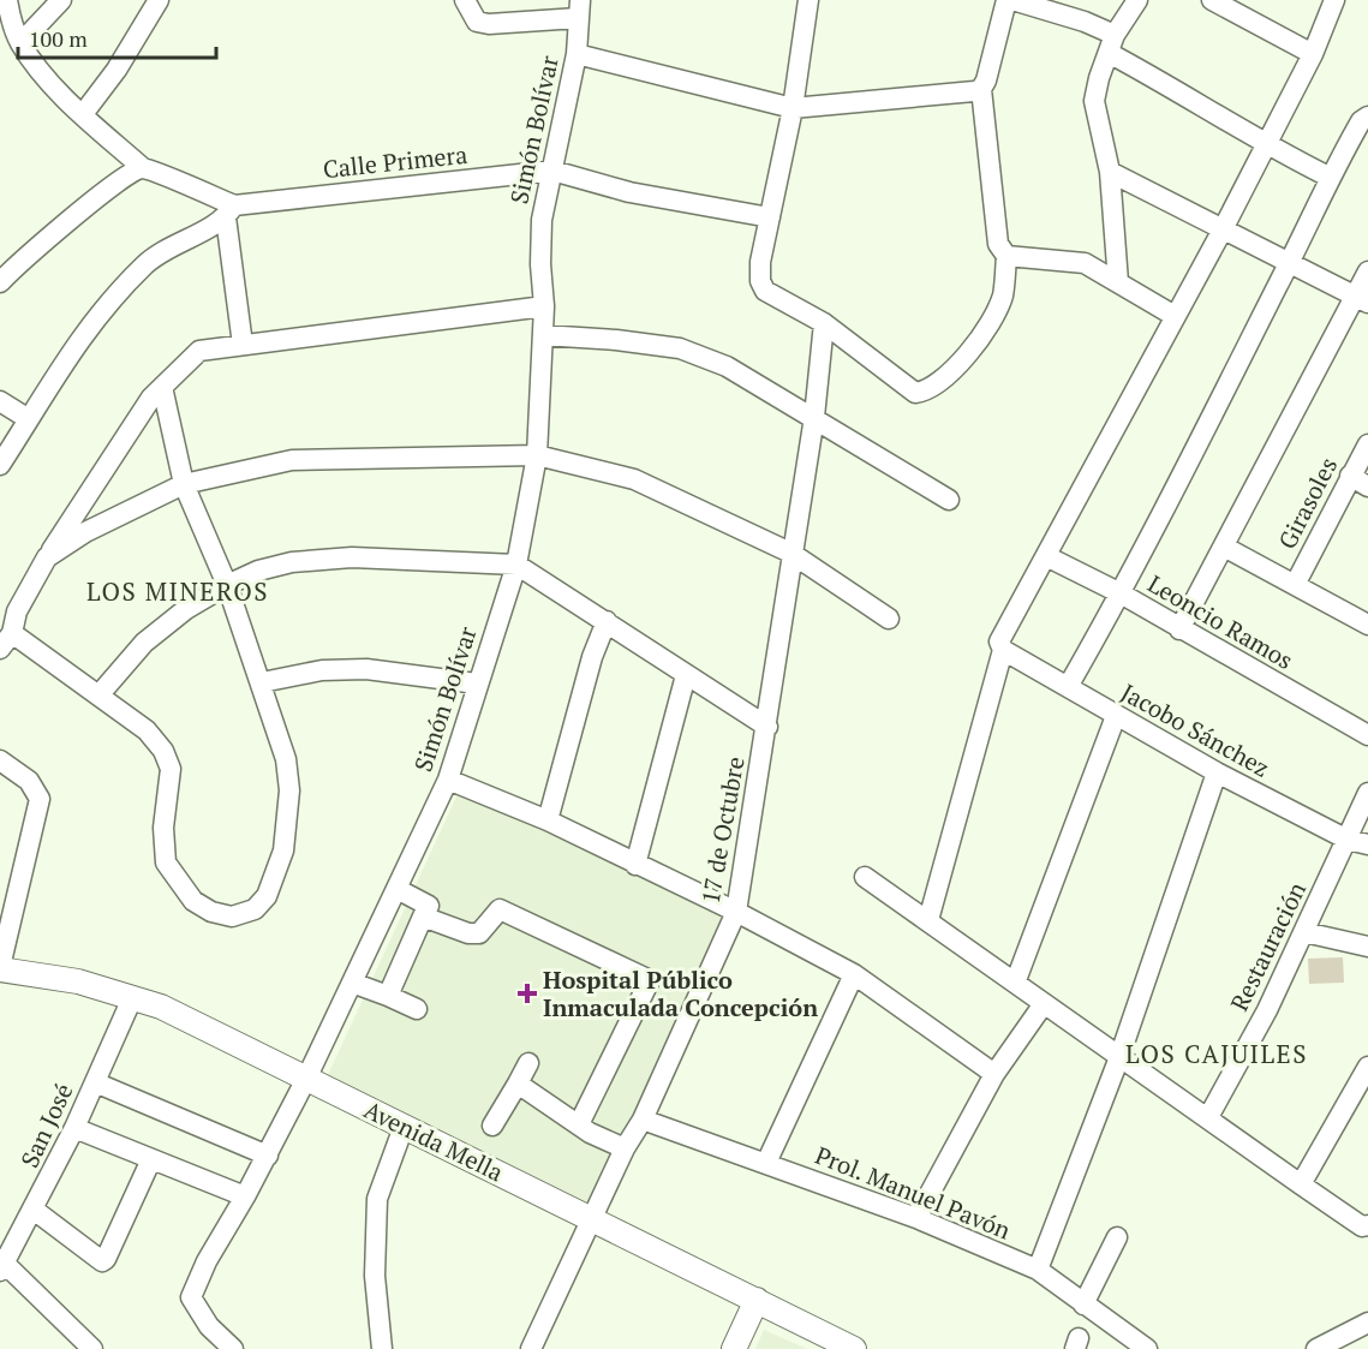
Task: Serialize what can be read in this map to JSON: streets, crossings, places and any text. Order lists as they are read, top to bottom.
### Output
{
  "streets": {
    "main road": ["Avenida Mella"],
    "street": [
      "Simón Bolívar",
      "Calle Primera",
      "Girasoles",
      "Leoncio Ramos",
      "Jacobo Sánchez",
      "17 de Octubre",
      "Restauración",
      "San José",
      "Prol. Manuel Pavón"
    ]
  },
  "crossings": [
    ["Simón Bolívar", "Calle Primera"],
    ["Simón Bolívar", "Avenida Mella"],
    ["Jacobo Sánchez", "Restauración"],
    ["17 de Octubre", "Avenida Mella"],
    ["17 de Octubre", "Prol. Manuel Pavón"],
    ["San José", "Avenida Mella"]
  ],
  "districts": ["LOS MINEROS", "LOS CAJUILES"],
  "places": {
    "health": ["Hospital Público Inmaculada Concepción"]
  },
  "scale_bar": "100 m"
}
